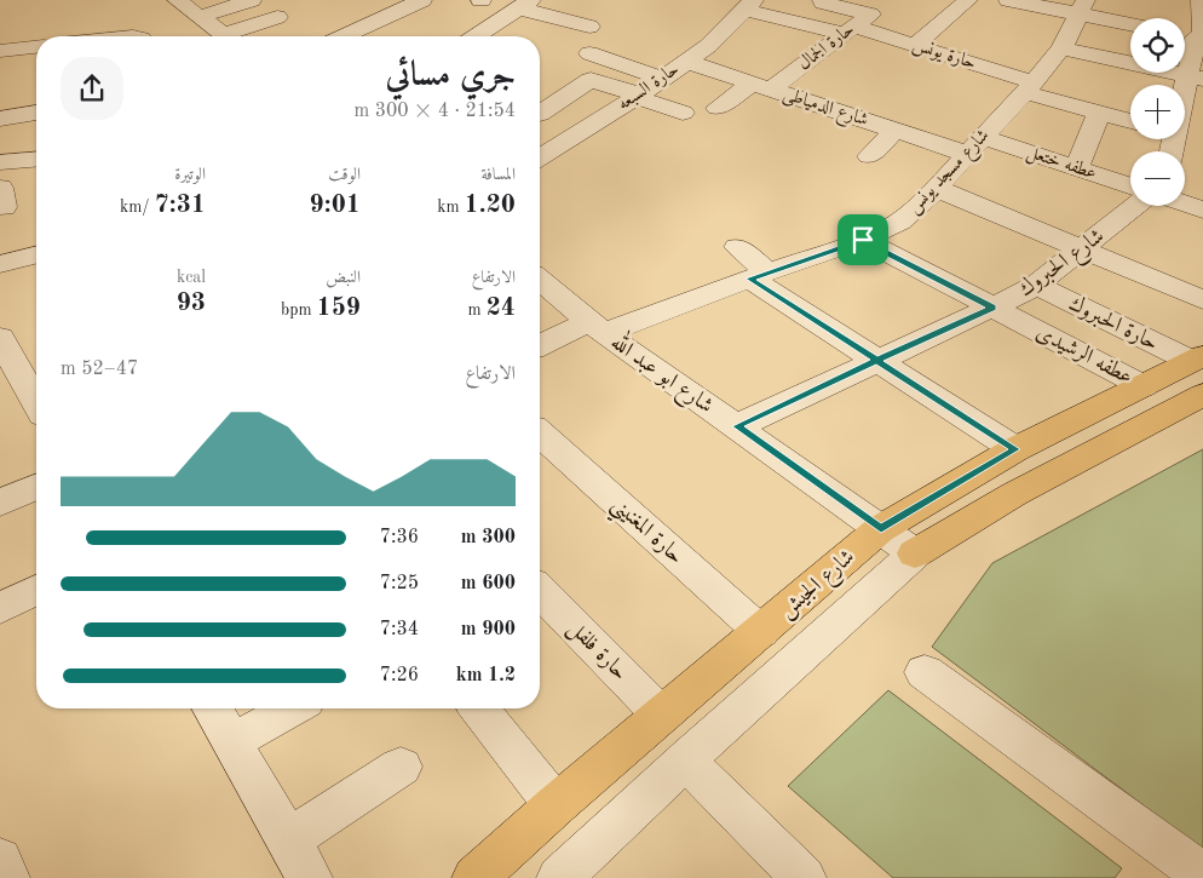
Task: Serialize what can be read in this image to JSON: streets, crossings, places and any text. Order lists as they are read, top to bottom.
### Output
{
  "streets": {
    "main road": ["شارع الجيش"],
    "street": [
      "حارة الجمال",
      "حارة يونس",
      "حارة السبعه",
      "شارع الدمياطى",
      "عطفه ختعل",
      "شارع مسجد يونس",
      "شارع الحبروك",
      "حارة الحبروك",
      "عطفه الرشيدى",
      "شارع ابو عبد الله",
      "حارة المغنيني",
      "حارة فلفل"
    ]
  },
  "crossings": [
    ["حارة الجمال", "حارة يونس"],
    ["حارة الجمال", "شارع الدمياطى"],
    ["حارة يونس", "حارة السبعه"],
    ["حارة يونس", "شارع مسجد يونس"],
    ["حارة السبعه", "شارع الدمياطى"],
    ["شارع الدمياطى", "عطفه ختعل"],
    ["شارع الدمياطى", "شارع مسجد يونس"],
    ["عطفه ختعل", "شارع مسجد يونس"],
    ["شارع مسجد يونس", "عطفه الرشيدى"],
    ["شارع مسجد يونس", "شارع ابو عبد الله"],
    ["شارع الحبروك", "حارة الحبروك"],
    ["شارع الحبروك", "عطفه الرشيدى"],
    ["شارع الحبروك", "شارع ابو عبد الله"],
    ["حارة الحبروك", "شارع الجيش"],
    ["عطفه الرشيدى", "شارع الجيش"],
    ["شارع ابو عبد الله", "شارع الجيش"],
    ["حارة المغنيني", "شارع الجيش"],
    ["شارع الجيش", "حارة فلفل"]
  ],
  "page": {
    "map_buttons": ["+", "−"],
    "heading": ["جري مسائي", "21:54 · 4 × 300 m"],
    "stats": [
      ["المسافة", "1.20 km"],
      ["الوقت", "9:01"],
      ["الوتيرة", "7:31 /km"],
      ["الارتفاع", "24 m"],
      ["النبض", "159 bpm"],
      ["kcal", "93"]
    ],
    "chart": ["الارتفاع", "47–52 m"],
    "list": [
      {
        "name": "300 m",
        "note": "7:36"
      },
      {
        "name": "600 m",
        "note": "7:25"
      },
      {
        "name": "900 m",
        "note": "7:34"
      },
      {
        "name": "1.2 km",
        "note": "7:26"
      }
    ]
  }
}
